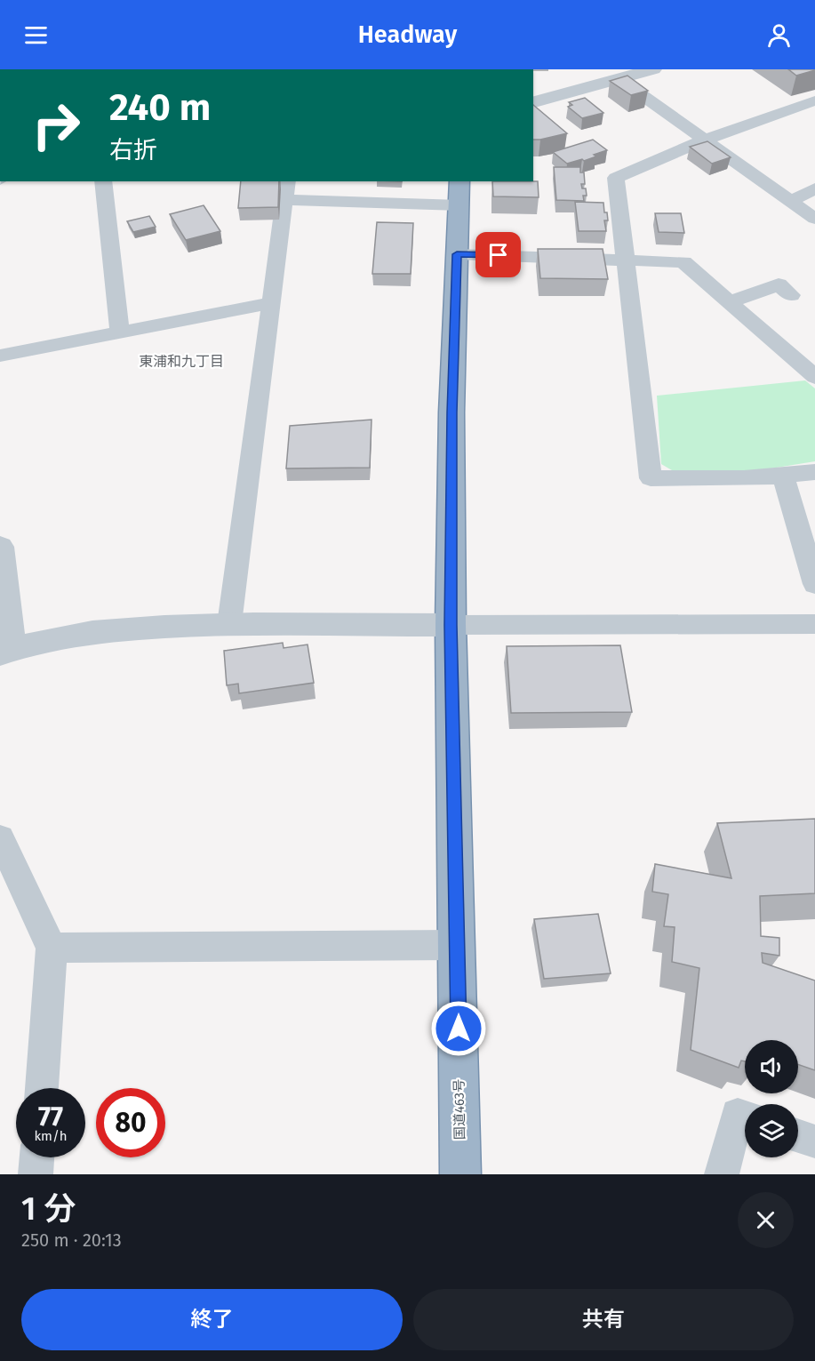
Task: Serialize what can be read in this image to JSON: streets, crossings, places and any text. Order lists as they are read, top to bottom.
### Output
{
  "streets": {
    "highway": ["国道463号"]
  },
  "districts": ["東浦和九丁目"],
  "page": {
    "header": "Headway",
    "turn": ["240 m", "右折"],
    "speed": "77 km/h",
    "limit": "80",
    "heading": ["1 分", "250 m · 20:13"],
    "buttons": ["終了", "共有"]
  }
}
